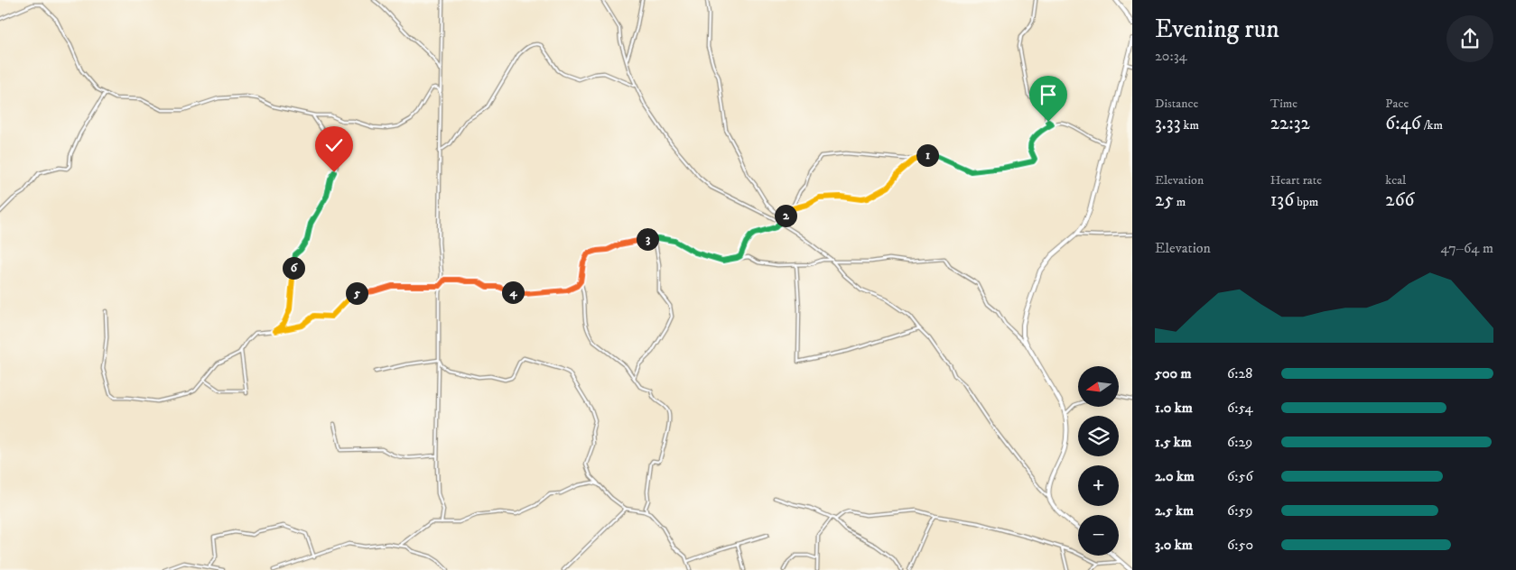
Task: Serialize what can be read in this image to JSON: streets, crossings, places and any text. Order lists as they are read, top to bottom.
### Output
{
  "north": "left",
  "page": {
    "heading": ["Evening run", "20:34"],
    "stats": [
      ["Distance", "3.33 km"],
      ["Time", "22:32"],
      ["Pace", "6:46 /km"],
      ["Elevation", "25 m"],
      ["Heart rate", "136 bpm"],
      ["kcal", "266"]
    ],
    "pins": [
      "1",
      "2",
      "3",
      "6",
      "4",
      "5"
    ],
    "chart": ["Elevation", "47–64 m"],
    "list": [
      {
        "name": "500 m",
        "note": "6:28"
      },
      {
        "name": "1.0 km",
        "note": "6:54"
      },
      {
        "name": "1.5 km",
        "note": "6:29"
      },
      {
        "name": "2.0 km",
        "note": "6:56"
      },
      {
        "name": "2.5 km",
        "note": "6:59"
      },
      {
        "name": "3.0 km",
        "note": "6:50"
      }
    ],
    "map_buttons": ["+", "−"]
  }
}
